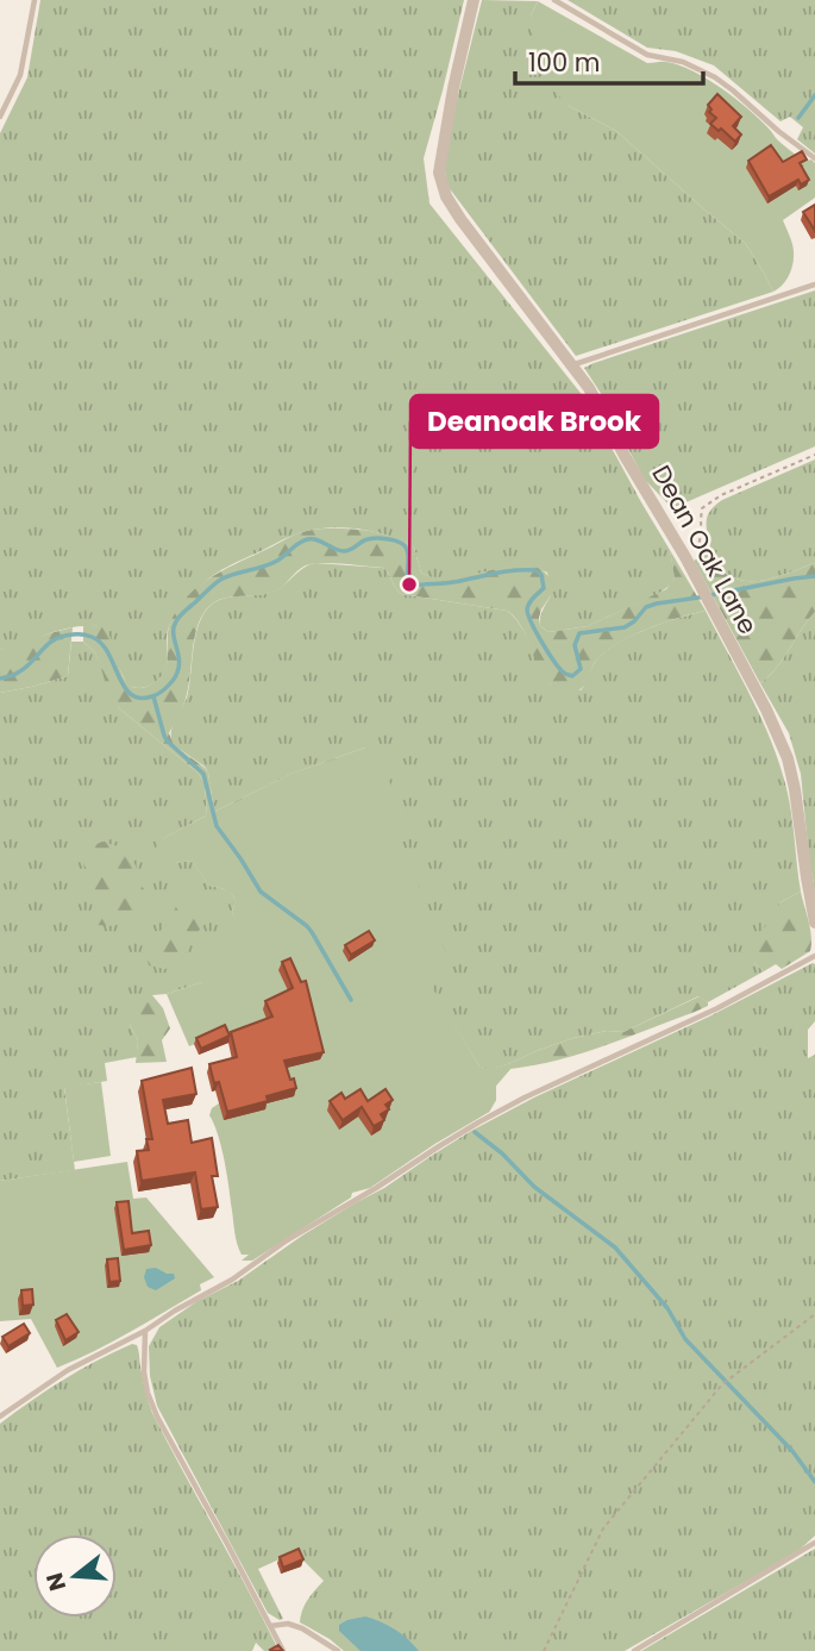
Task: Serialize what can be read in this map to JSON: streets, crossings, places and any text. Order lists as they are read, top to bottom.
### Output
{
  "streets": {
    "street": ["Dean Oak Lane"]
  },
  "places": ["Deanoak Brook"],
  "scale_bar": "100 m",
  "north": "left"
}
